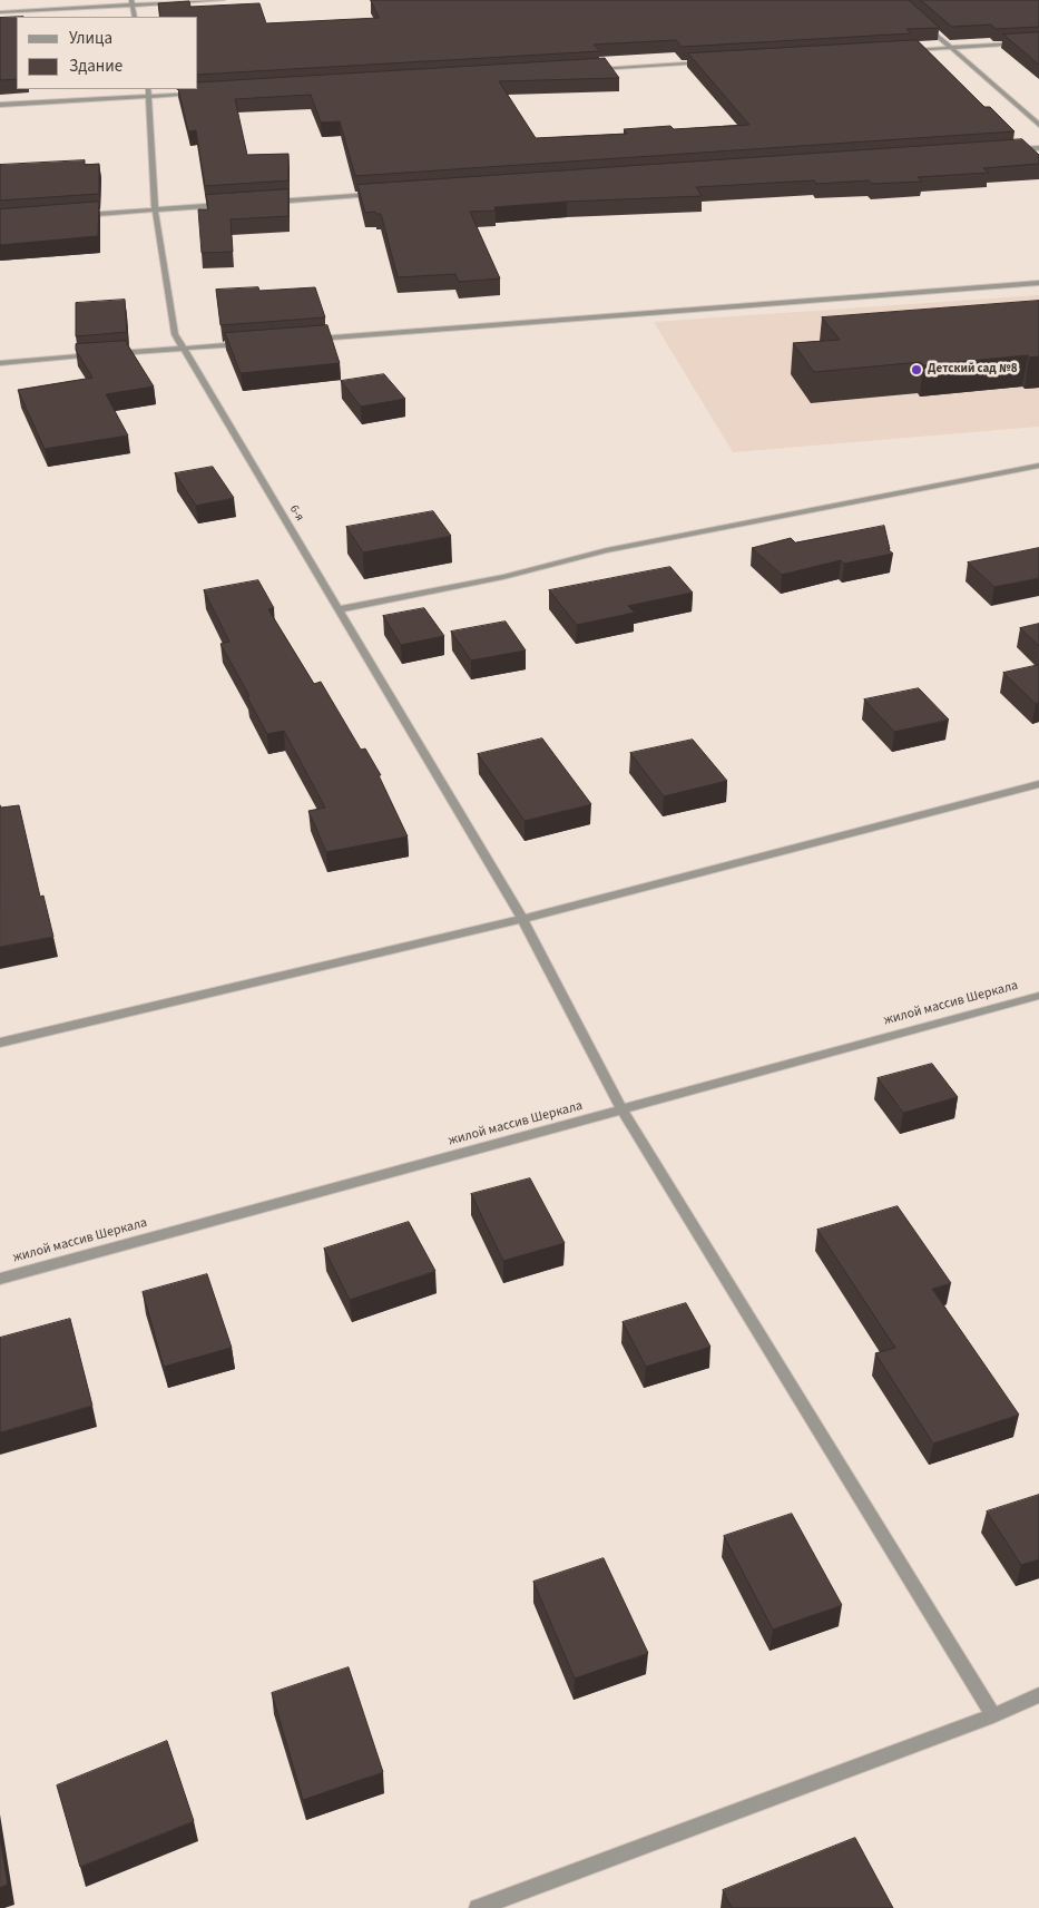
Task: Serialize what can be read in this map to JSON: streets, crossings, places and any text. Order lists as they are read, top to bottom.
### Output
{
  "streets": {
    "street": ["6-я", "жилой массив Шеркала"]
  },
  "crossings": [
    ["6-я", "жилой массив Шеркала"]
  ],
  "places": ["Детский сад №8"],
  "legend": ["Улица", "Здание"]
}
